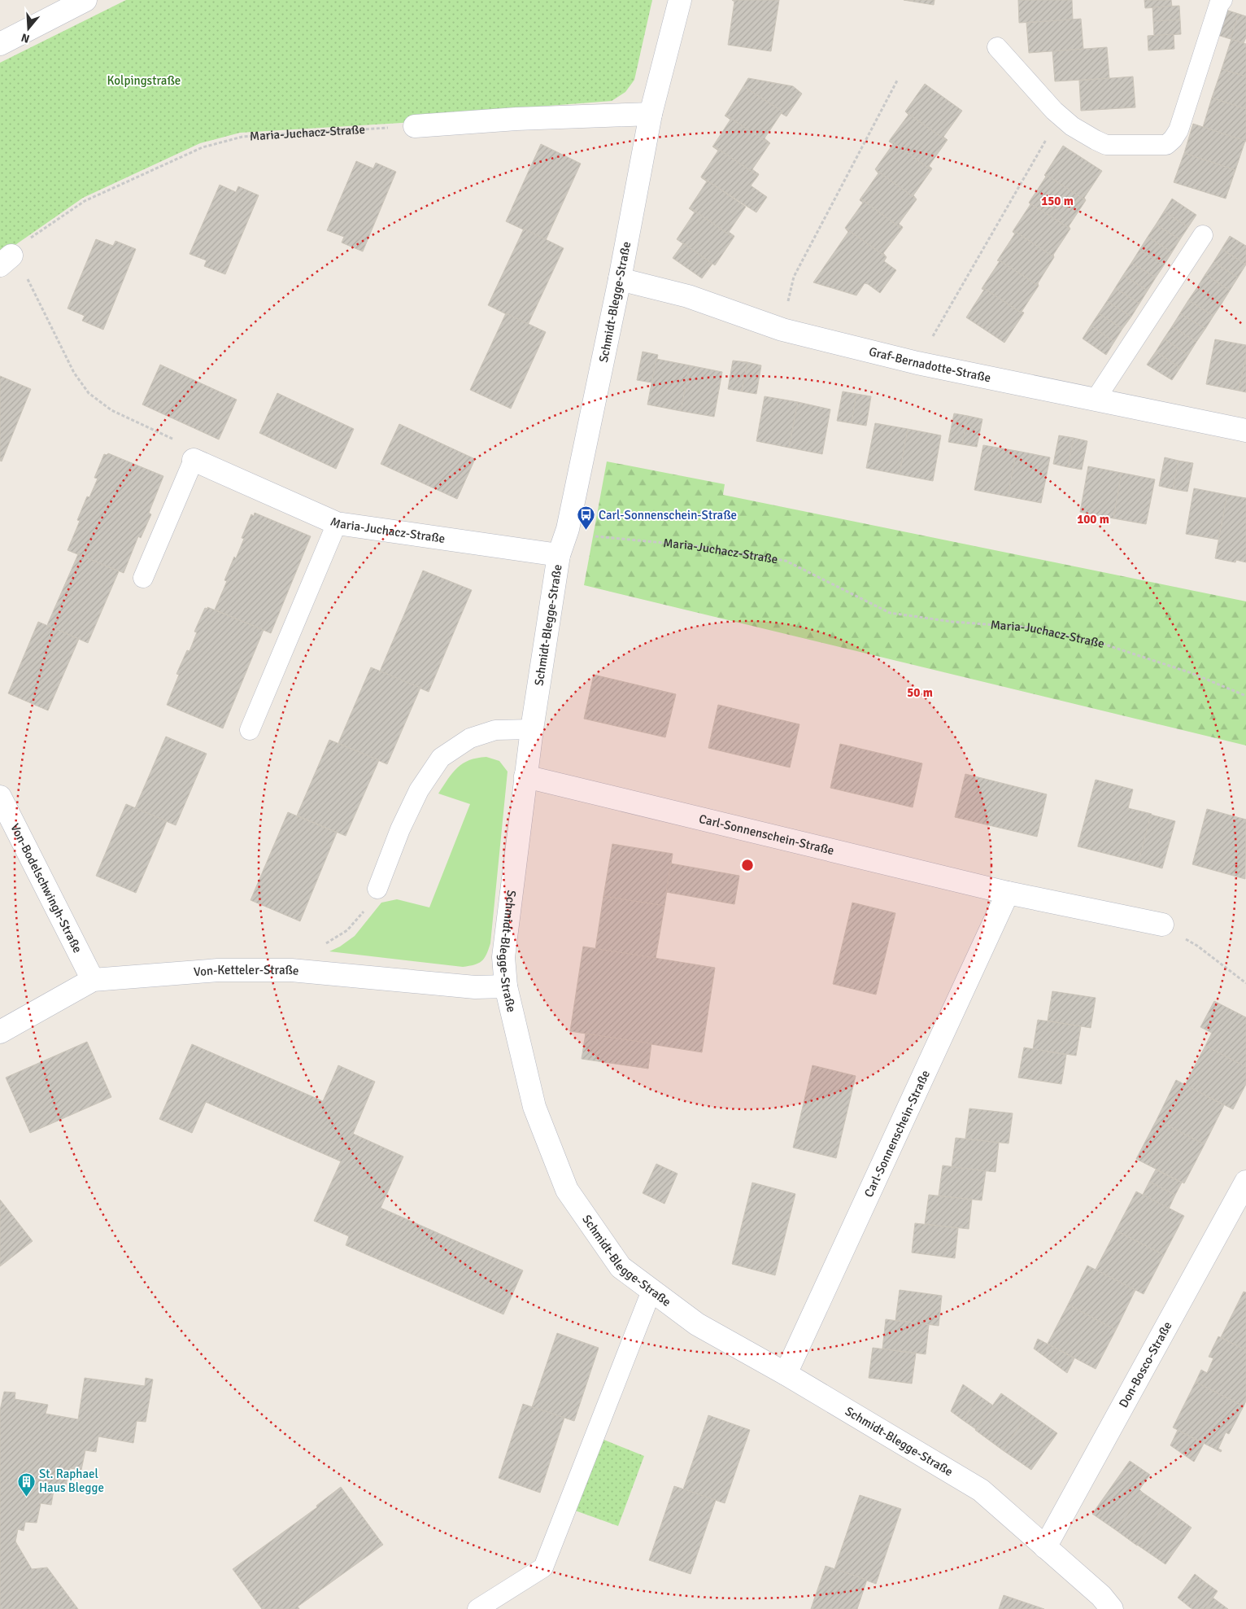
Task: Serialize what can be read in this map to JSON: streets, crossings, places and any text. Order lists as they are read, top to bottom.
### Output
{
  "streets": {
    "street": [
      "Maria-Juchacz-Straße",
      "Schmidt-Blegge-Straße",
      "Graf-Bernadotte-Straße",
      "Carl-Sonnenschein-Straße",
      "Von-Bodelschwingh-Straße",
      "Von-Ketteler-Straße",
      "Don-Bosco-Straße"
    ]
  },
  "crossings": [
    ["Maria-Juchacz-Straße", "Schmidt-Blegge-Straße"],
    ["Schmidt-Blegge-Straße", "Graf-Bernadotte-Straße"],
    ["Schmidt-Blegge-Straße", "Carl-Sonnenschein-Straße"],
    ["Schmidt-Blegge-Straße", "Von-Ketteler-Straße"],
    ["Schmidt-Blegge-Straße", "Don-Bosco-Straße"],
    ["Von-Bodelschwingh-Straße", "Von-Ketteler-Straße"]
  ],
  "parks": ["Kolpingstraße"],
  "places": {
    "bus stop": ["Carl-Sonnenschein-Straße"],
    "building": ["St. Raphael Haus Blegge"]
  },
  "north": "bottom",
  "rings": ["150 m", "100 m", "50 m"]
}
